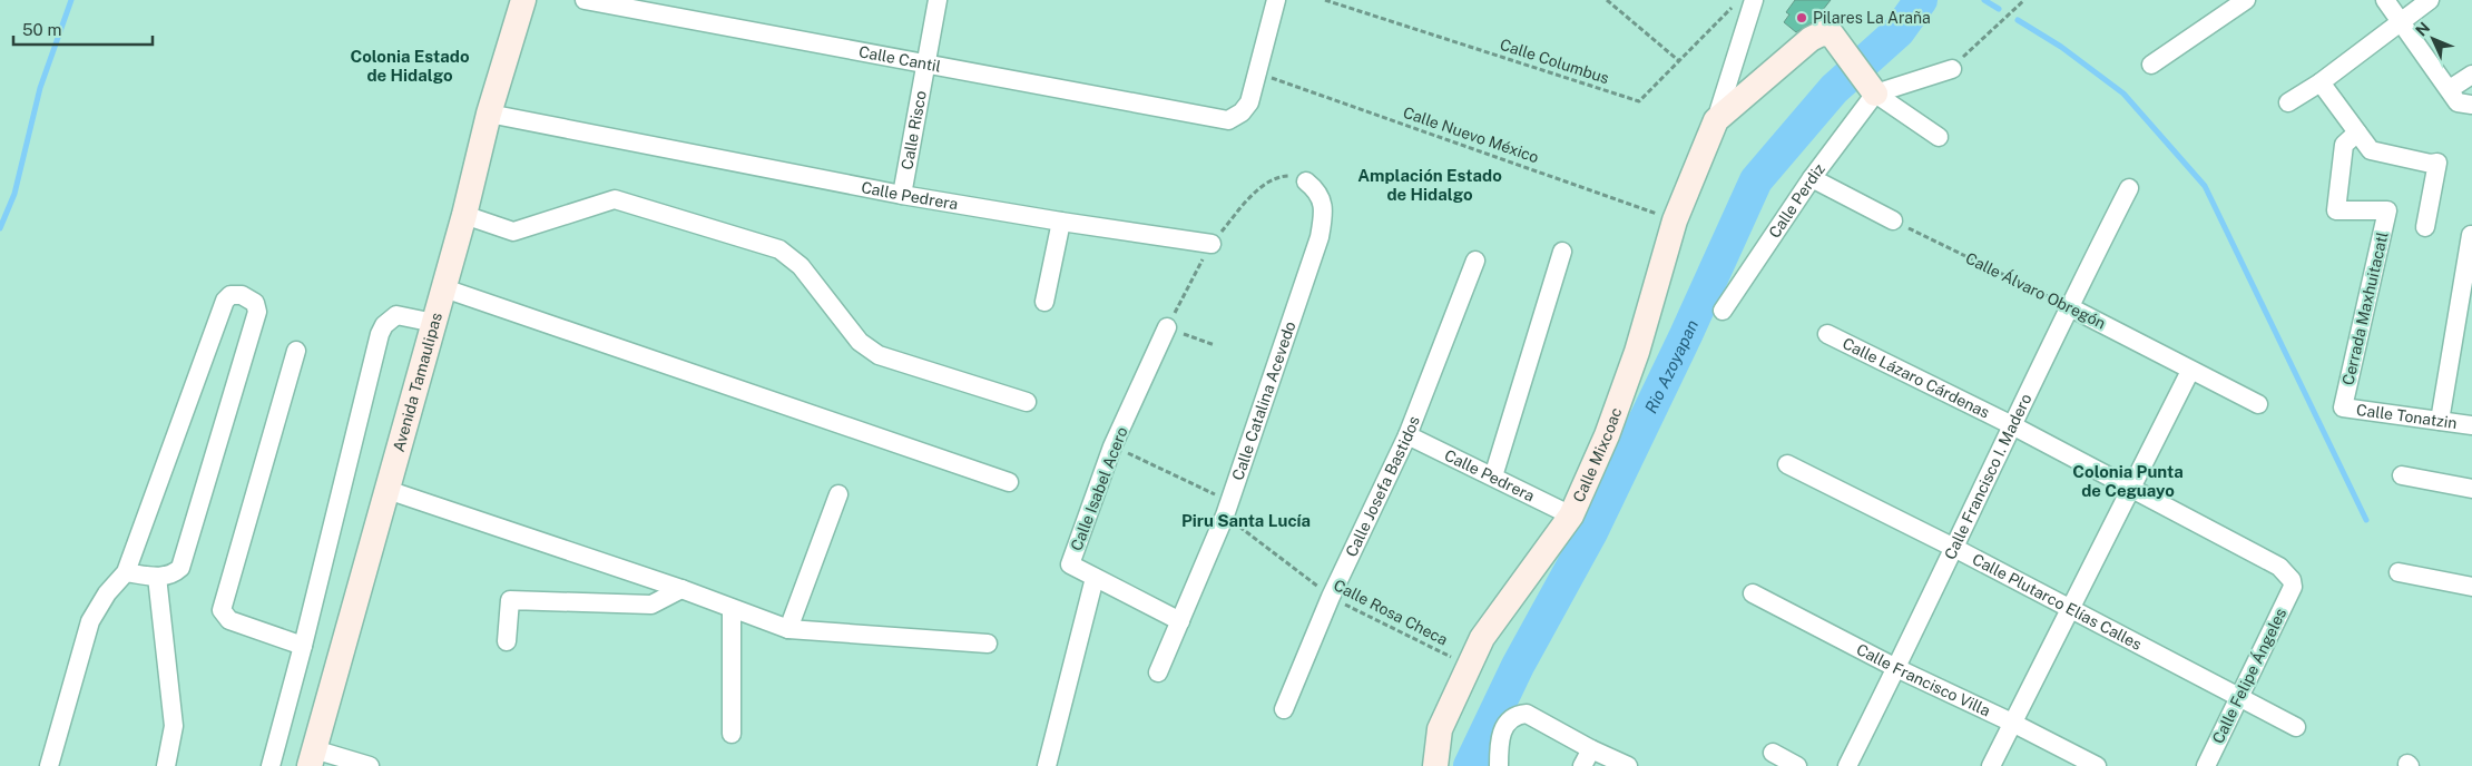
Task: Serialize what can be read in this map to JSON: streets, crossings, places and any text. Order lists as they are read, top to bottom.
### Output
{
  "streets": {
    "street": [
      "Calle Cantil",
      "Calle Risco",
      "Calle Pedrera",
      "Calle Perdiz",
      "Calle Álvaro Obregón",
      "Cerrada Maxhuitacatl",
      "Calle Lázaro Cárdenas",
      "Avenida Tamaulipas",
      "Calle Catalina Acevedo",
      "Calle Tonatzin",
      "Calle Mixcoac",
      "Calle Francisco I. Madero",
      "Calle Josefa Bastidos",
      "Calle Isabel Acero",
      "Calle Plutarco Elías Calles",
      "Calle Felipe Ángeles",
      "Calle Francisco Villa"
    ],
    "path": ["Calle Columbus", "Calle Nuevo México", "Calle Rosa Checa"]
  },
  "crossings": [
    ["Calle Cantil", "Calle Risco"],
    ["Calle Cantil", "Calle Nuevo México"],
    ["Calle Risco", "Calle Pedrera"],
    ["Calle Nuevo México", "Calle Mixcoac"],
    ["Calle Pedrera", "Avenida Tamaulipas"],
    ["Calle Pedrera", "Calle Mixcoac"],
    ["Calle Pedrera", "Calle Josefa Bastidos"],
    ["Calle Álvaro Obregón", "Calle Francisco I. Madero"],
    ["Cerrada Maxhuitacatl", "Calle Tonatzin"],
    ["Calle Lázaro Cárdenas", "Calle Francisco I. Madero"],
    ["Calle Lázaro Cárdenas", "Calle Felipe Ángeles"],
    ["Calle Catalina Acevedo", "Calle Rosa Checa"],
    ["Calle Mixcoac", "Calle Rosa Checa"],
    ["Calle Francisco I. Madero", "Calle Plutarco Elías Calles"],
    ["Calle Francisco I. Madero", "Calle Francisco Villa"],
    ["Calle Josefa Bastidos", "Calle Rosa Checa"],
    ["Calle Isabel Acero", "Calle Rosa Checa"],
    ["Calle Plutarco Elías Calles", "Calle Felipe Ángeles"]
  ],
  "districts": [
    "Colonia Estado de Hidalgo",
    "Amplación Estado de Hidalgo",
    "Colonia Punta de Ceguayo",
    "Piru Santa Lucía"
  ],
  "water": ["Rio Azoyapan"],
  "places": ["Pilares La Araña"],
  "scale_bar": "50 m",
  "north": "top left"
}
